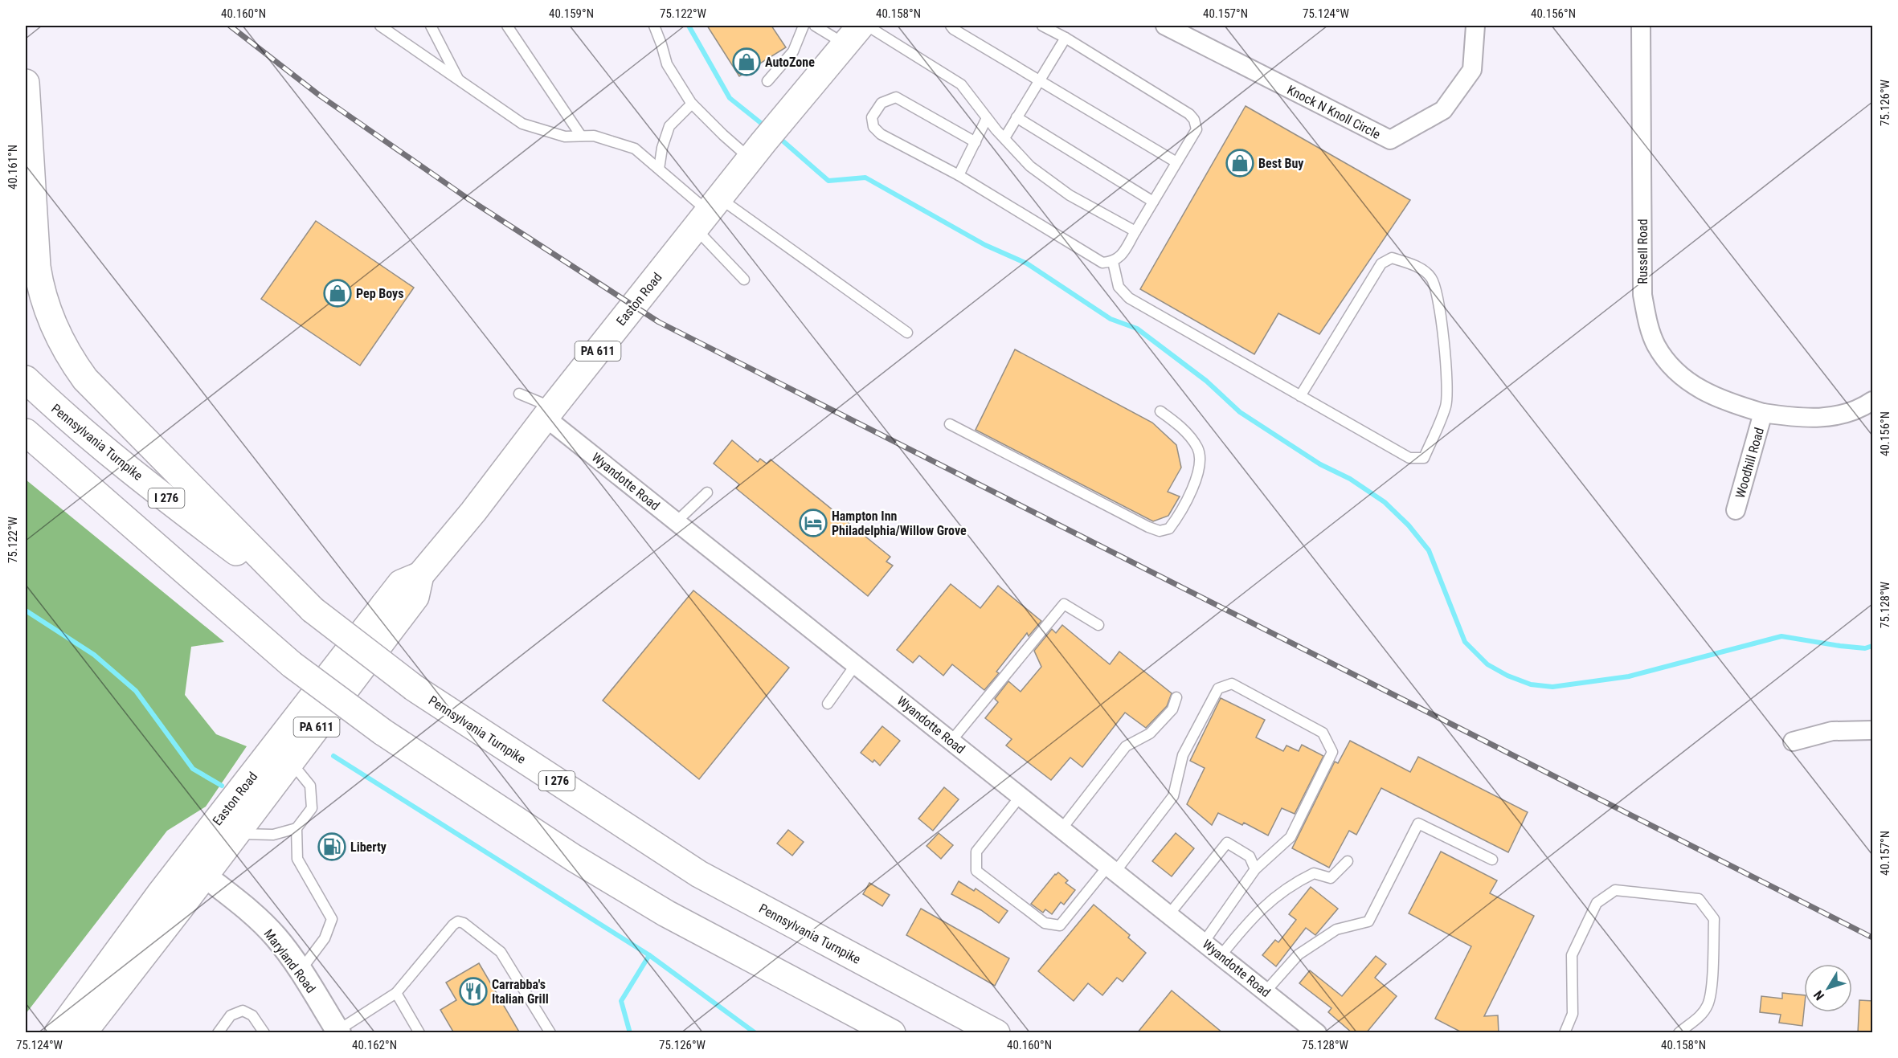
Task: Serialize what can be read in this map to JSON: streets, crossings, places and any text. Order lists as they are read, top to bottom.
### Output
{
  "streets": {
    "main road": [
      "Easton Road",
      "PA 611",
      "Pennsylvania Turnpike",
      "I 276"
    ],
    "street": [
      "Knock N Knoll Circle",
      "Russell Road",
      "Woodhill Road",
      "Wyandotte Road",
      "Maryland Road"
    ]
  },
  "crossings": [
    ["Russell Road", "Woodhill Road"],
    ["Easton Road", "Wyandotte Road"],
    ["Easton Road", "Maryland Road"]
  ],
  "places": {
    "shop": ["AutoZone", "Best Buy", "Pep Boys"],
    "hotel": ["Hampton Inn Philadelphia/Willow Grove"],
    "fuel station": ["Liberty"],
    "restaurant": ["Carrabba's Italian Grill"]
  },
  "north": "bottom left",
  "coordinates": [
    "40.160°N",
    "40.159°N",
    "75.122°W",
    "40.158°N",
    "40.157°N",
    "75.124°W",
    "40.156°N",
    "75.126°W",
    "40.161°N",
    "75.128°W",
    "40.162°N"
  ]
}
